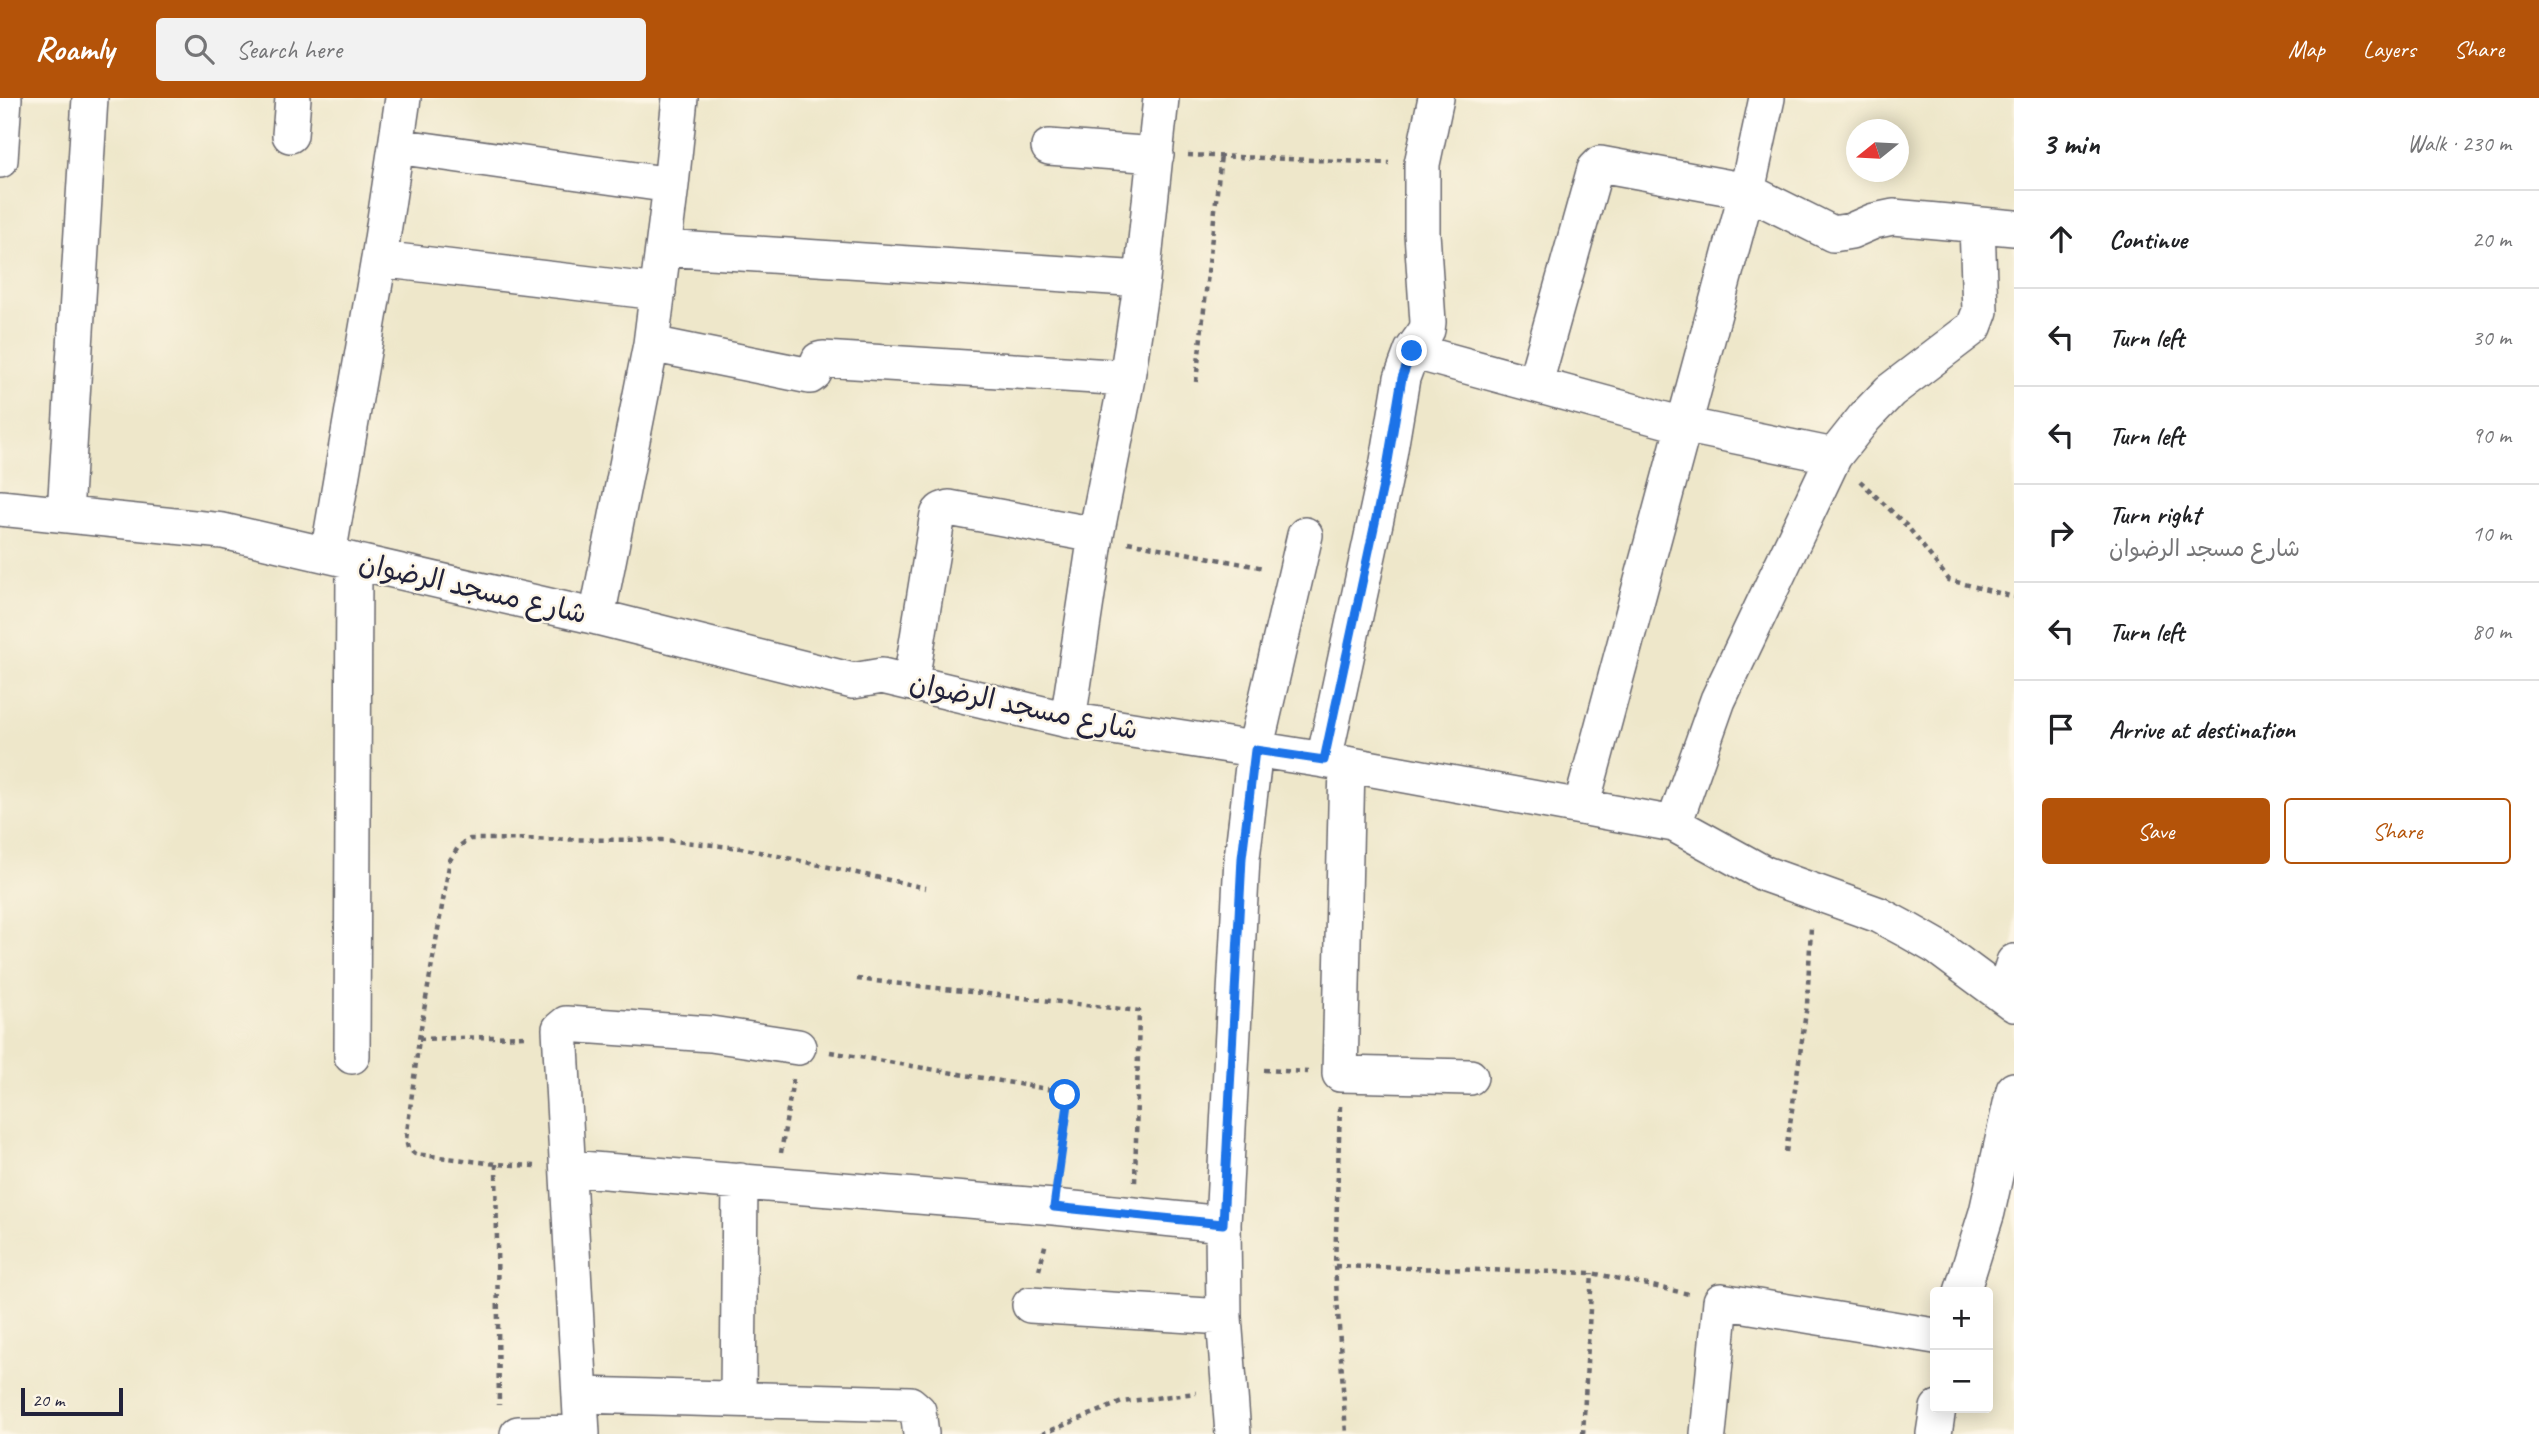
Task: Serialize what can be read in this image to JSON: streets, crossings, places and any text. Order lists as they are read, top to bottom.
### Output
{
  "streets": {
    "street": ["شارع مسجد الرضوان"]
  },
  "scale_bar": "20 m",
  "north": "left",
  "page": {
    "header": "Roamly",
    "search": "Search here",
    "nav": ["Map", "Layers", "Share"],
    "heading": ["3 min", "Walk · 230 m"],
    "list": [
      ["Continue", "20 m"],
      ["Turn left", "30 m"],
      ["Turn left", "90 m"],
      ["Turn right", "شارع مسجد الرضوان", "10 m"],
      ["Turn left", "80 m"],
      "Arrive at destination"
    ],
    "buttons": ["Save", "Share"],
    "map_buttons": ["+", "−"],
    "scale": "20 m"
  }
}
